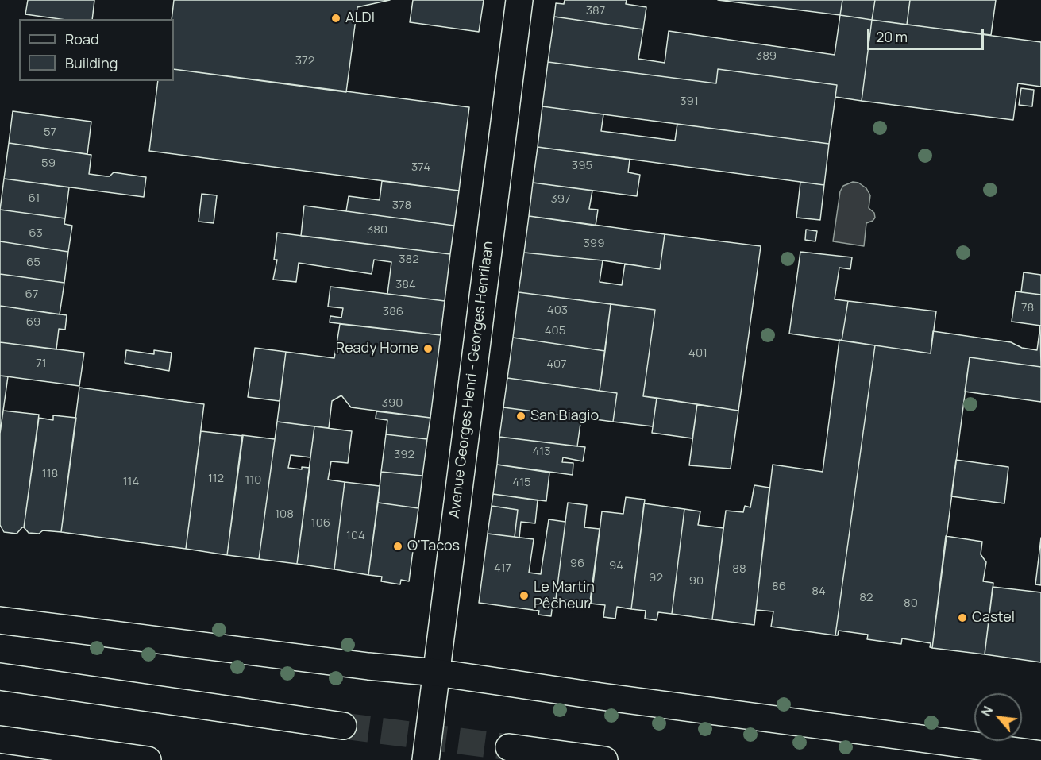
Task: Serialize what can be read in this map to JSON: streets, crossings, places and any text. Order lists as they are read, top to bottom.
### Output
{
  "streets": {
    "main road": ["Avenue Georges Henri - Georges Henrilaan"]
  },
  "places": [
    "ALDI",
    "Ready Home",
    "San Biagio",
    "O'Tacos",
    "Le Martin Pêcheur",
    "Castel"
  ],
  "house_numbers": [
    "387",
    "389",
    "372",
    "391",
    "57",
    "59",
    "395",
    "374",
    "61",
    "397",
    "378",
    "380",
    "63",
    "399",
    "382",
    "65",
    "384",
    "67",
    "78",
    "403",
    "386",
    "69",
    "405",
    "401",
    "71",
    "407",
    "390",
    "413",
    "392",
    "118",
    "112",
    "110",
    "114",
    "415",
    "108",
    "106",
    "104",
    "96",
    "94",
    "417",
    "88",
    "92",
    "90",
    "86",
    "84",
    "82",
    "80"
  ],
  "legend": ["Road", "Building"],
  "scale_bar": "20 m",
  "north": "top left"
}
